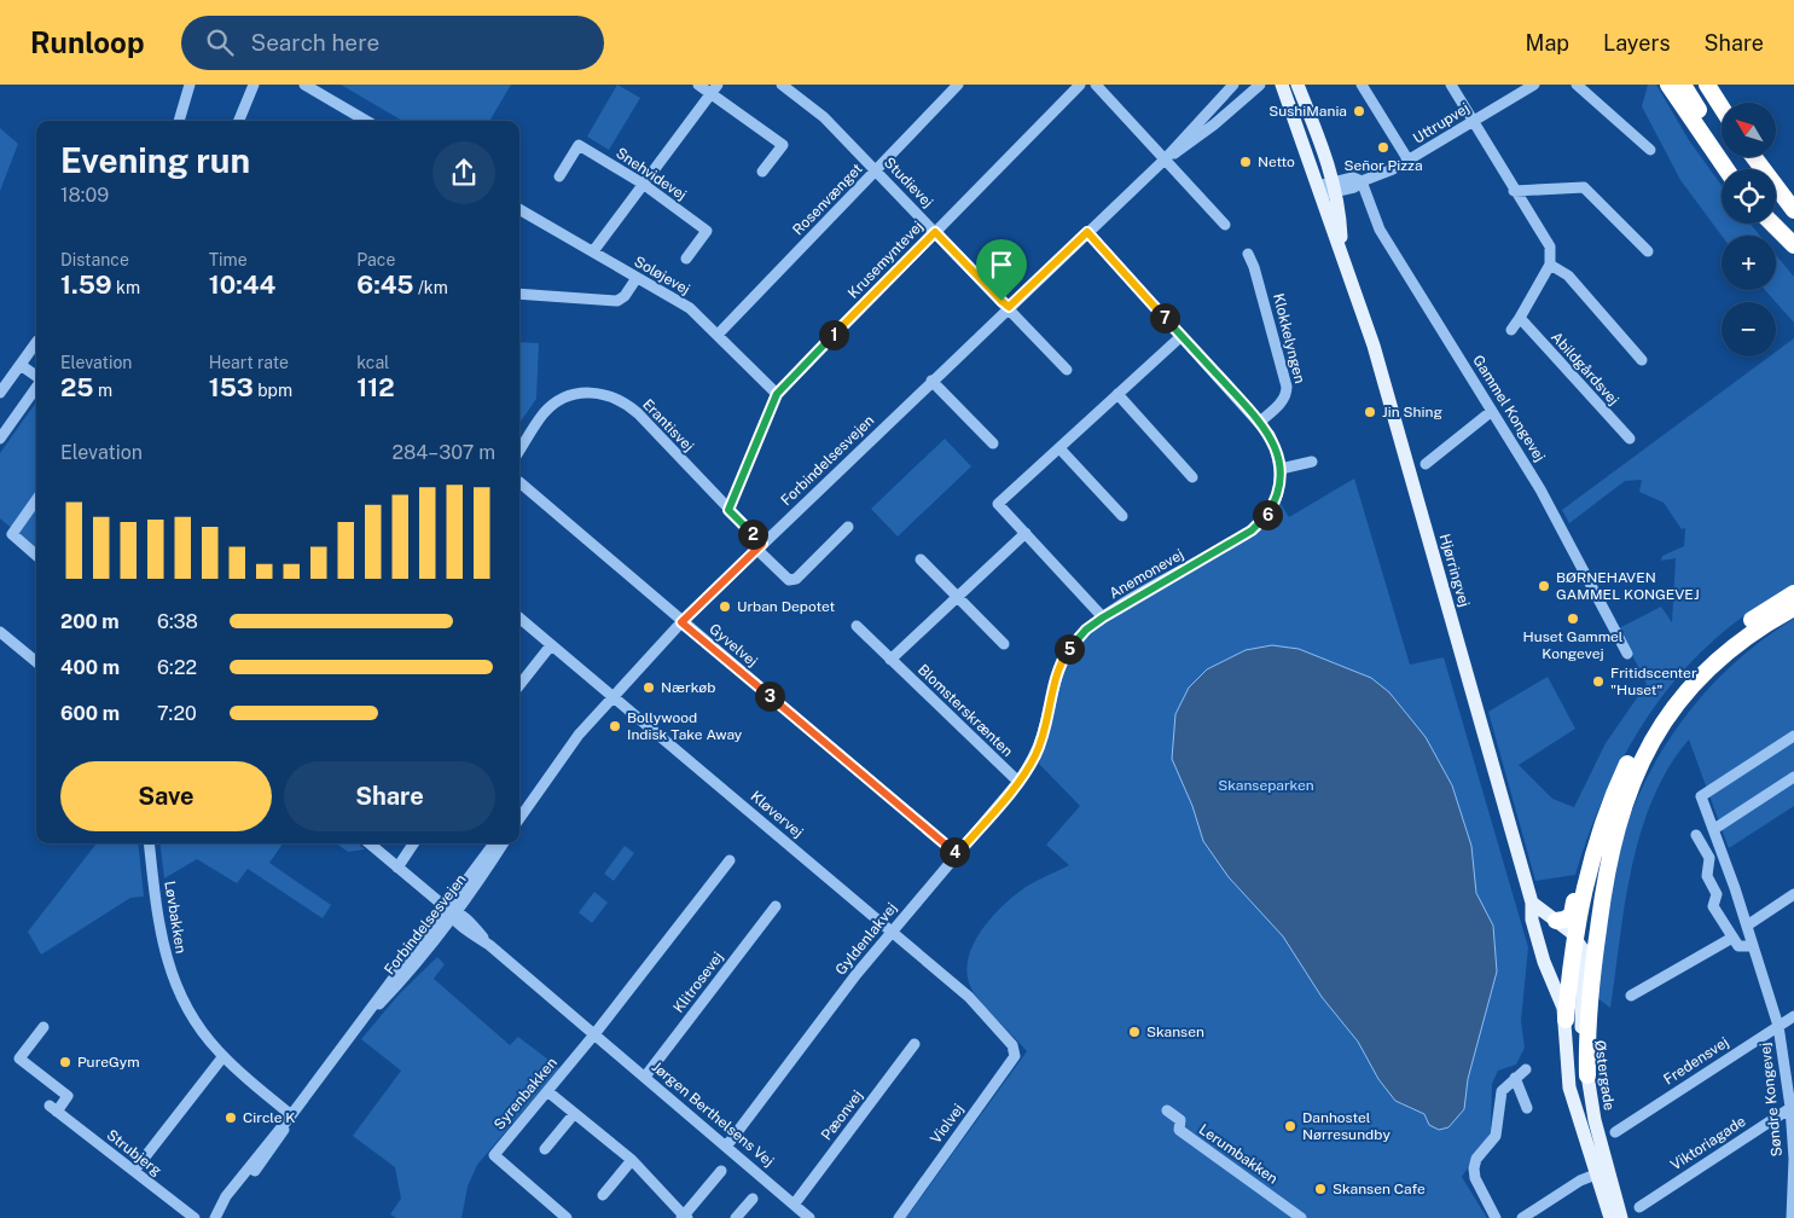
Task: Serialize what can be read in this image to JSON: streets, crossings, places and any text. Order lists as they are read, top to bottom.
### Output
{
  "streets": {
    "main road": ["Hjørringvej", "Østergade"],
    "street": [
      "Uttrupvej",
      "Snehvidevej",
      "Studievej",
      "Rosenvænget",
      "Krusemyntevej",
      "Soløjevej",
      "Klokkelyngen",
      "Abildgårdsvej",
      "Gammel Kongevej",
      "Erantisvej",
      "Forbindelsesvejen",
      "Anemonevej",
      "Gyvelvej",
      "Blomsterskrænten",
      "Kløvervej",
      "Løvbakken",
      "Gyldenlakvej",
      "Klitrosevej",
      "Fredensvej",
      "Syrenbakken",
      "Søndre Kongevej",
      "Jørgen Berthelsens Vej",
      "Pæonvej",
      "Violvej",
      "Viktoriagade",
      "Strubjerg",
      "Lerumbakken"
    ]
  },
  "crossings": [
    ["Uttrupvej", "Gammel Kongevej"],
    ["Uttrupvej", "Hjørringvej"],
    ["Studievej", "Rosenvænget"],
    ["Studievej", "Krusemyntevej"],
    ["Studievej", "Forbindelsesvejen"],
    ["Rosenvænget", "Soløjevej"],
    ["Krusemyntevej", "Soløjevej"],
    ["Krusemyntevej", "Erantisvej"],
    ["Klokkelyngen", "Anemonevej"],
    ["Erantisvej", "Forbindelsesvejen"],
    ["Forbindelsesvejen", "Anemonevej"],
    ["Forbindelsesvejen", "Gyvelvej"],
    ["Forbindelsesvejen", "Kløvervej"],
    ["Forbindelsesvejen", "Løvbakken"],
    ["Forbindelsesvejen", "Jørgen Berthelsens Vej"],
    ["Hjørringvej", "Østergade"],
    ["Anemonevej", "Gyldenlakvej"],
    ["Gyvelvej", "Gyldenlakvej"],
    ["Blomsterskrænten", "Gyldenlakvej"],
    ["Kløvervej", "Gyldenlakvej"],
    ["Kløvervej", "Violvej"],
    ["Gyldenlakvej", "Jørgen Berthelsens Vej"],
    ["Klitrosevej", "Jørgen Berthelsens Vej"],
    ["Fredensvej", "Søndre Kongevej"],
    ["Syrenbakken", "Jørgen Berthelsens Vej"],
    ["Søndre Kongevej", "Viktoriagade"],
    ["Jørgen Berthelsens Vej", "Pæonvej"]
  ],
  "parks": ["Skanseparken"],
  "places": [
    "SushiMania",
    "Señor Pizza",
    "Netto",
    "Jin Shing",
    "BØRNEHAVEN GAMMEL KONGEVEJ",
    "Urban Depotet",
    "Huset Gammel Kongevej",
    "Fritidscenter \"Huset\"",
    "Nærkøb",
    "Bollywood Indisk Take Away",
    "Skansen",
    "PureGym",
    "Circle K",
    "Danhostel Nørresundby",
    "Skansen Cafe"
  ],
  "north": "top left",
  "page": {
    "header": "Runloop",
    "search": "Search here",
    "nav": ["Map", "Layers", "Share"],
    "map_buttons": ["+", "−"],
    "heading": ["Evening run", "18:09"],
    "stats": [
      ["Distance", "1.59 km"],
      ["Time", "10:44"],
      ["Pace", "6:45 /km"],
      ["Elevation", "25 m"],
      ["Heart rate", "153 bpm"],
      ["kcal", "112"]
    ],
    "pins": [
      "7",
      "1",
      "6",
      "2",
      "5",
      "3",
      "4"
    ],
    "chart": ["Elevation", "284–307 m"],
    "list": [
      {
        "name": "200 m",
        "note": "6:38"
      },
      {
        "name": "400 m",
        "note": "6:22"
      },
      {
        "name": "600 m",
        "note": "7:20"
      }
    ],
    "buttons": ["Save", "Share"]
  }
}
